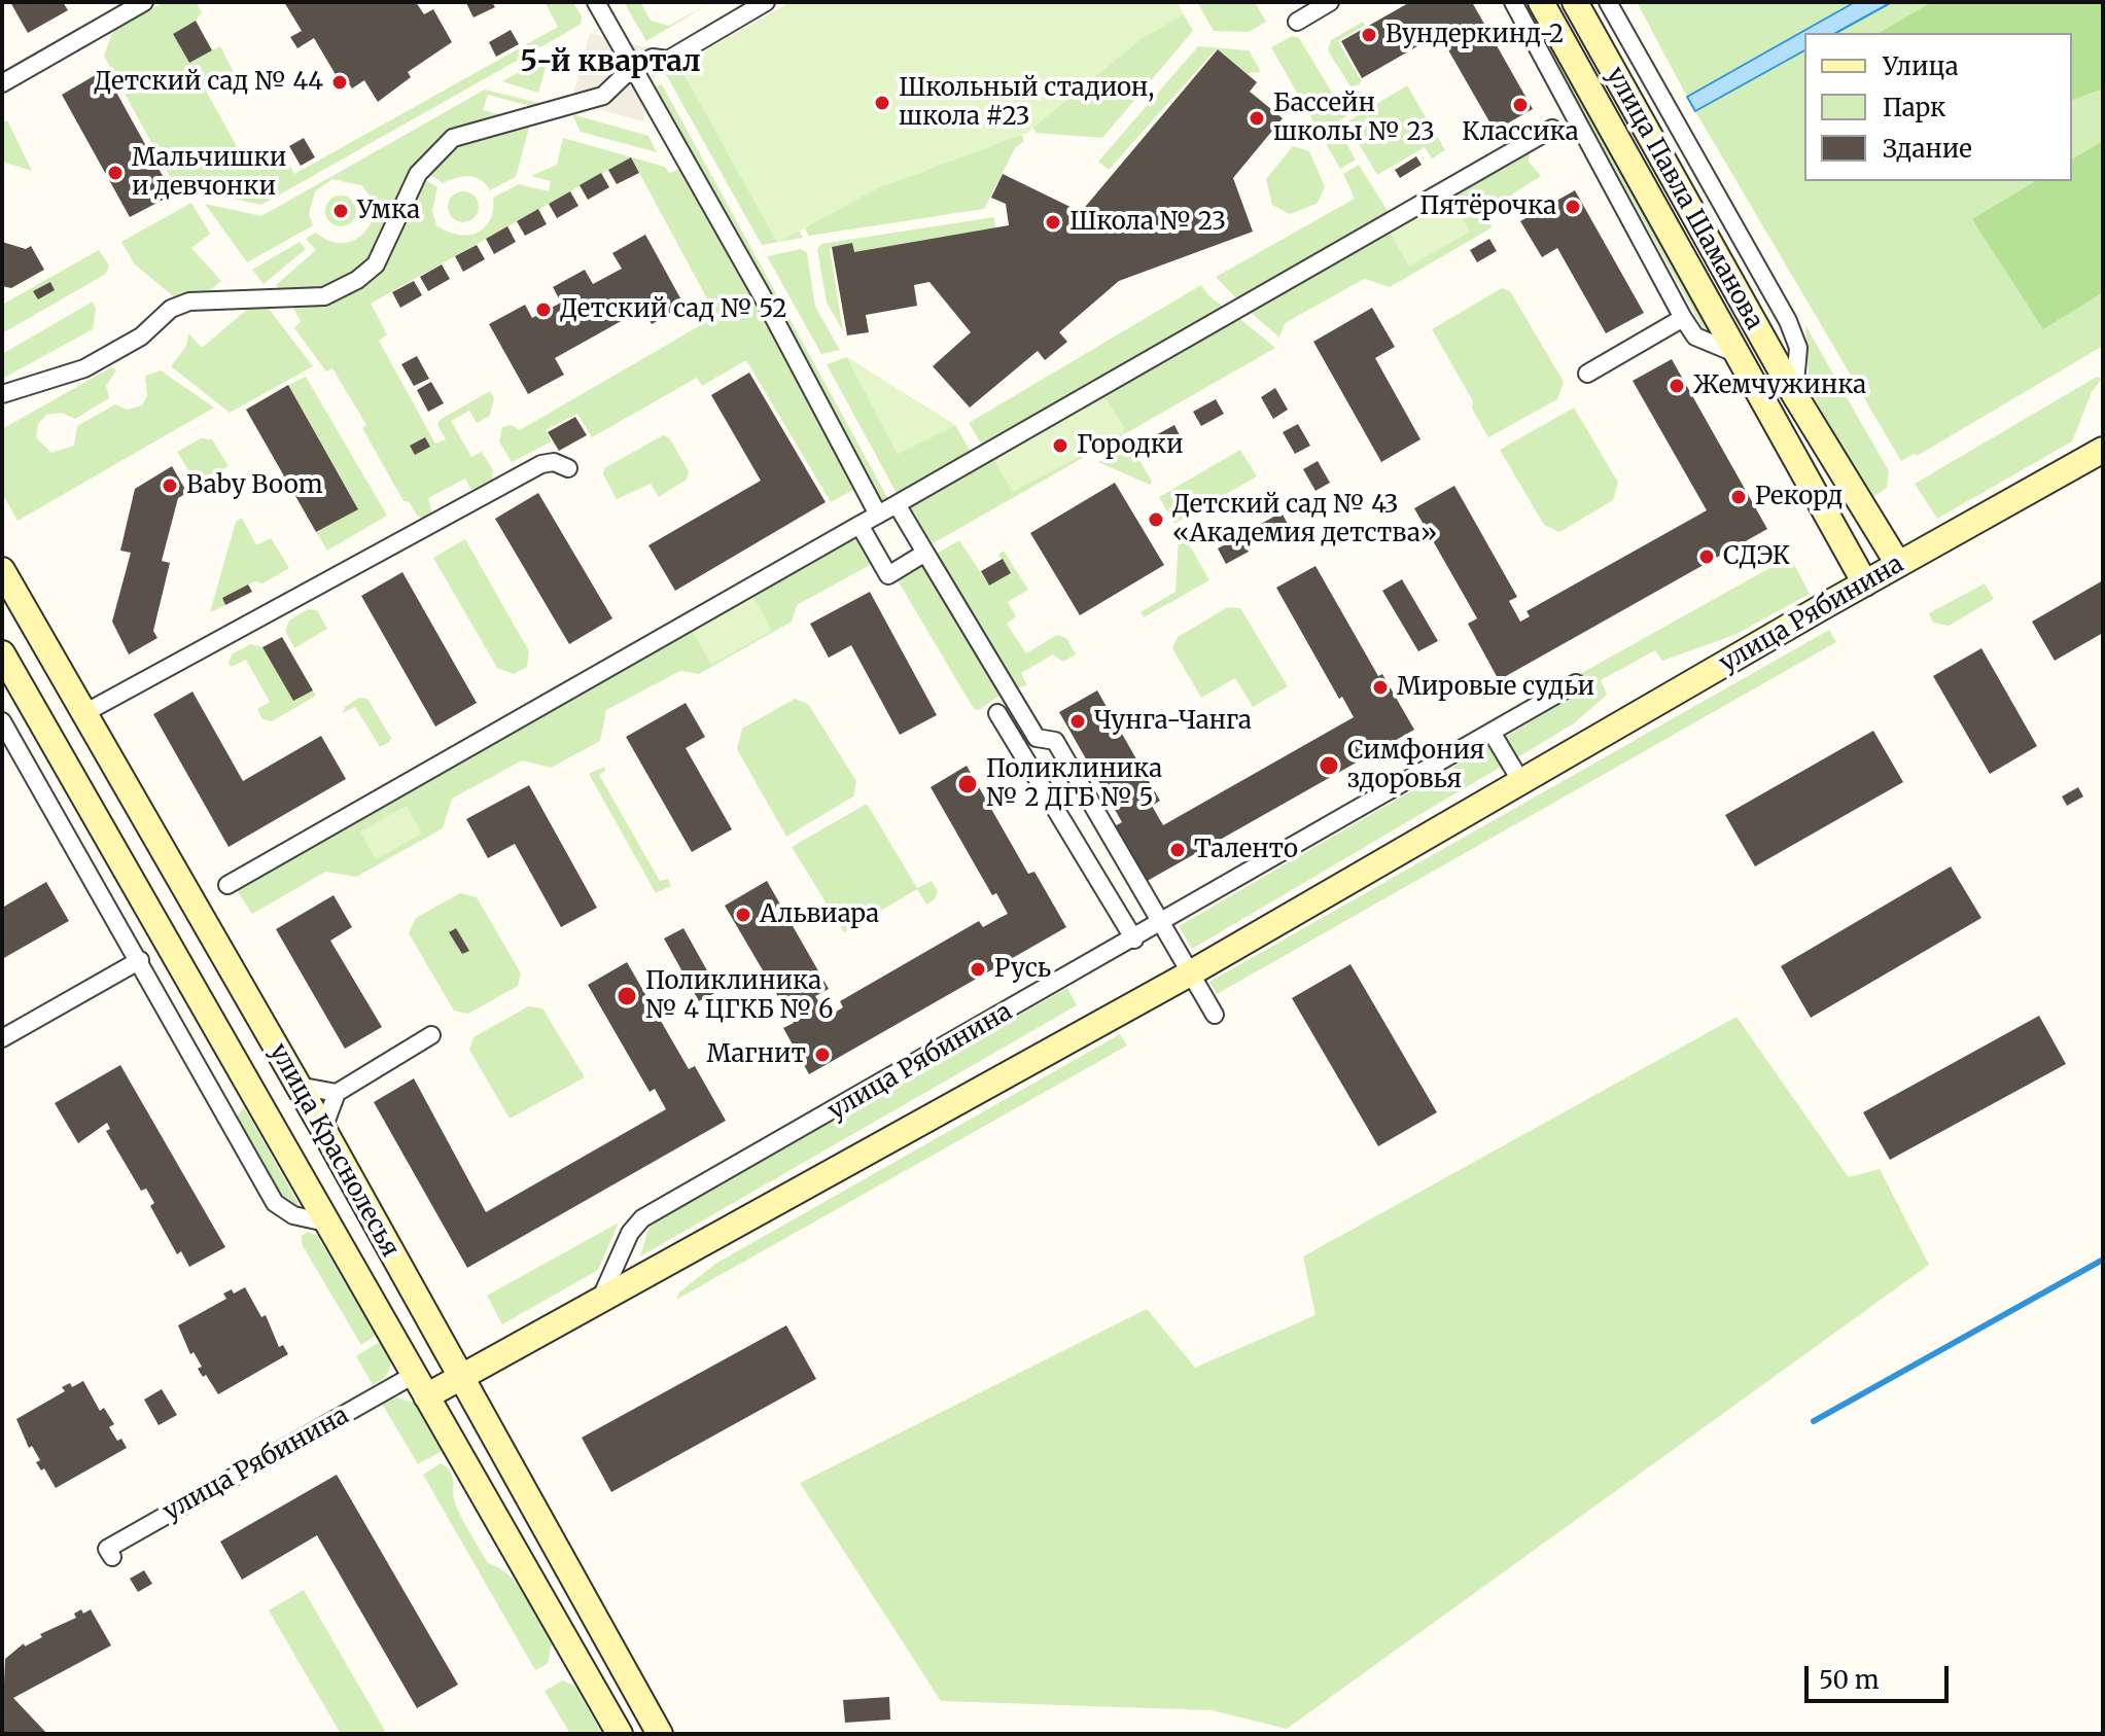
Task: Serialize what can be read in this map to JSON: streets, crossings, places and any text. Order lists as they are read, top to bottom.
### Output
{
  "streets": {
    "street": ["улица Павла Шаманова", "улица Рябинина", "улица Краснолесья"]
  },
  "crossings": [
    ["улица Павла Шаманова", "улица Рябинина"],
    ["улица Рябинина", "улица Краснолесья"]
  ],
  "districts": ["5-й квартал"],
  "places": [
    "Вундеркинд-2",
    "Детский сад № 44",
    "Школьный стадион, школа #23",
    "Классика",
    "Бассейн школы № 23",
    "Мальчишки и девчонки",
    "Пятёрочка",
    "Умка",
    "Школа № 23",
    "Детский сад № 52",
    "Жемчужинка",
    "Городки",
    "Baby Boom",
    "Рекорд",
    "Детский сад № 43 «Академия детства»",
    "СДЭК",
    "Мировые судьи",
    "Чунга-Чанга",
    "Симфония здоровья",
    "Поликлиника № 2 ДГБ № 5",
    "Таленто",
    "Альвиара",
    "Русь",
    "Поликлиника № 4 ЦГКБ № 6",
    "Магнит"
  ],
  "legend": ["Улица", "Парк", "Здание"],
  "scale_bar": "50 m"
}
